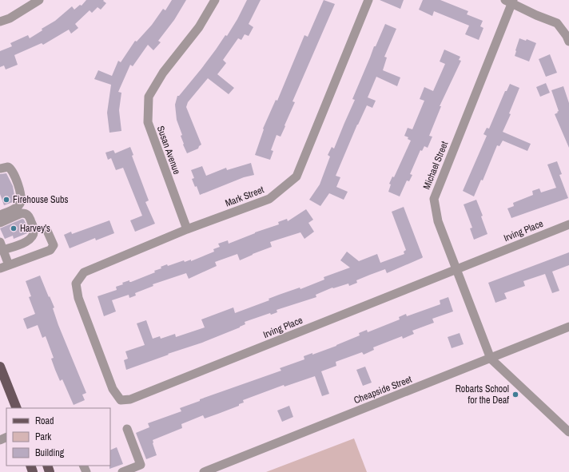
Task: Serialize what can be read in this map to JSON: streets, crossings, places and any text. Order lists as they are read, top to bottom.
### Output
{
  "streets": {
    "street": [
      "Susan Avenue",
      "Michael Street",
      "Mark Street",
      "Irving Place",
      "Cheapside Street"
    ]
  },
  "crossings": [
    ["Susan Avenue", "Mark Street"],
    ["Michael Street", "Irving Place"],
    ["Michael Street", "Cheapside Street"],
    ["Mark Street", "Irving Place"]
  ],
  "places": ["Firehouse Subs", "Harvey's", "Robarts School for the Deaf"],
  "legend": ["Road", "Park", "Building"]
}
